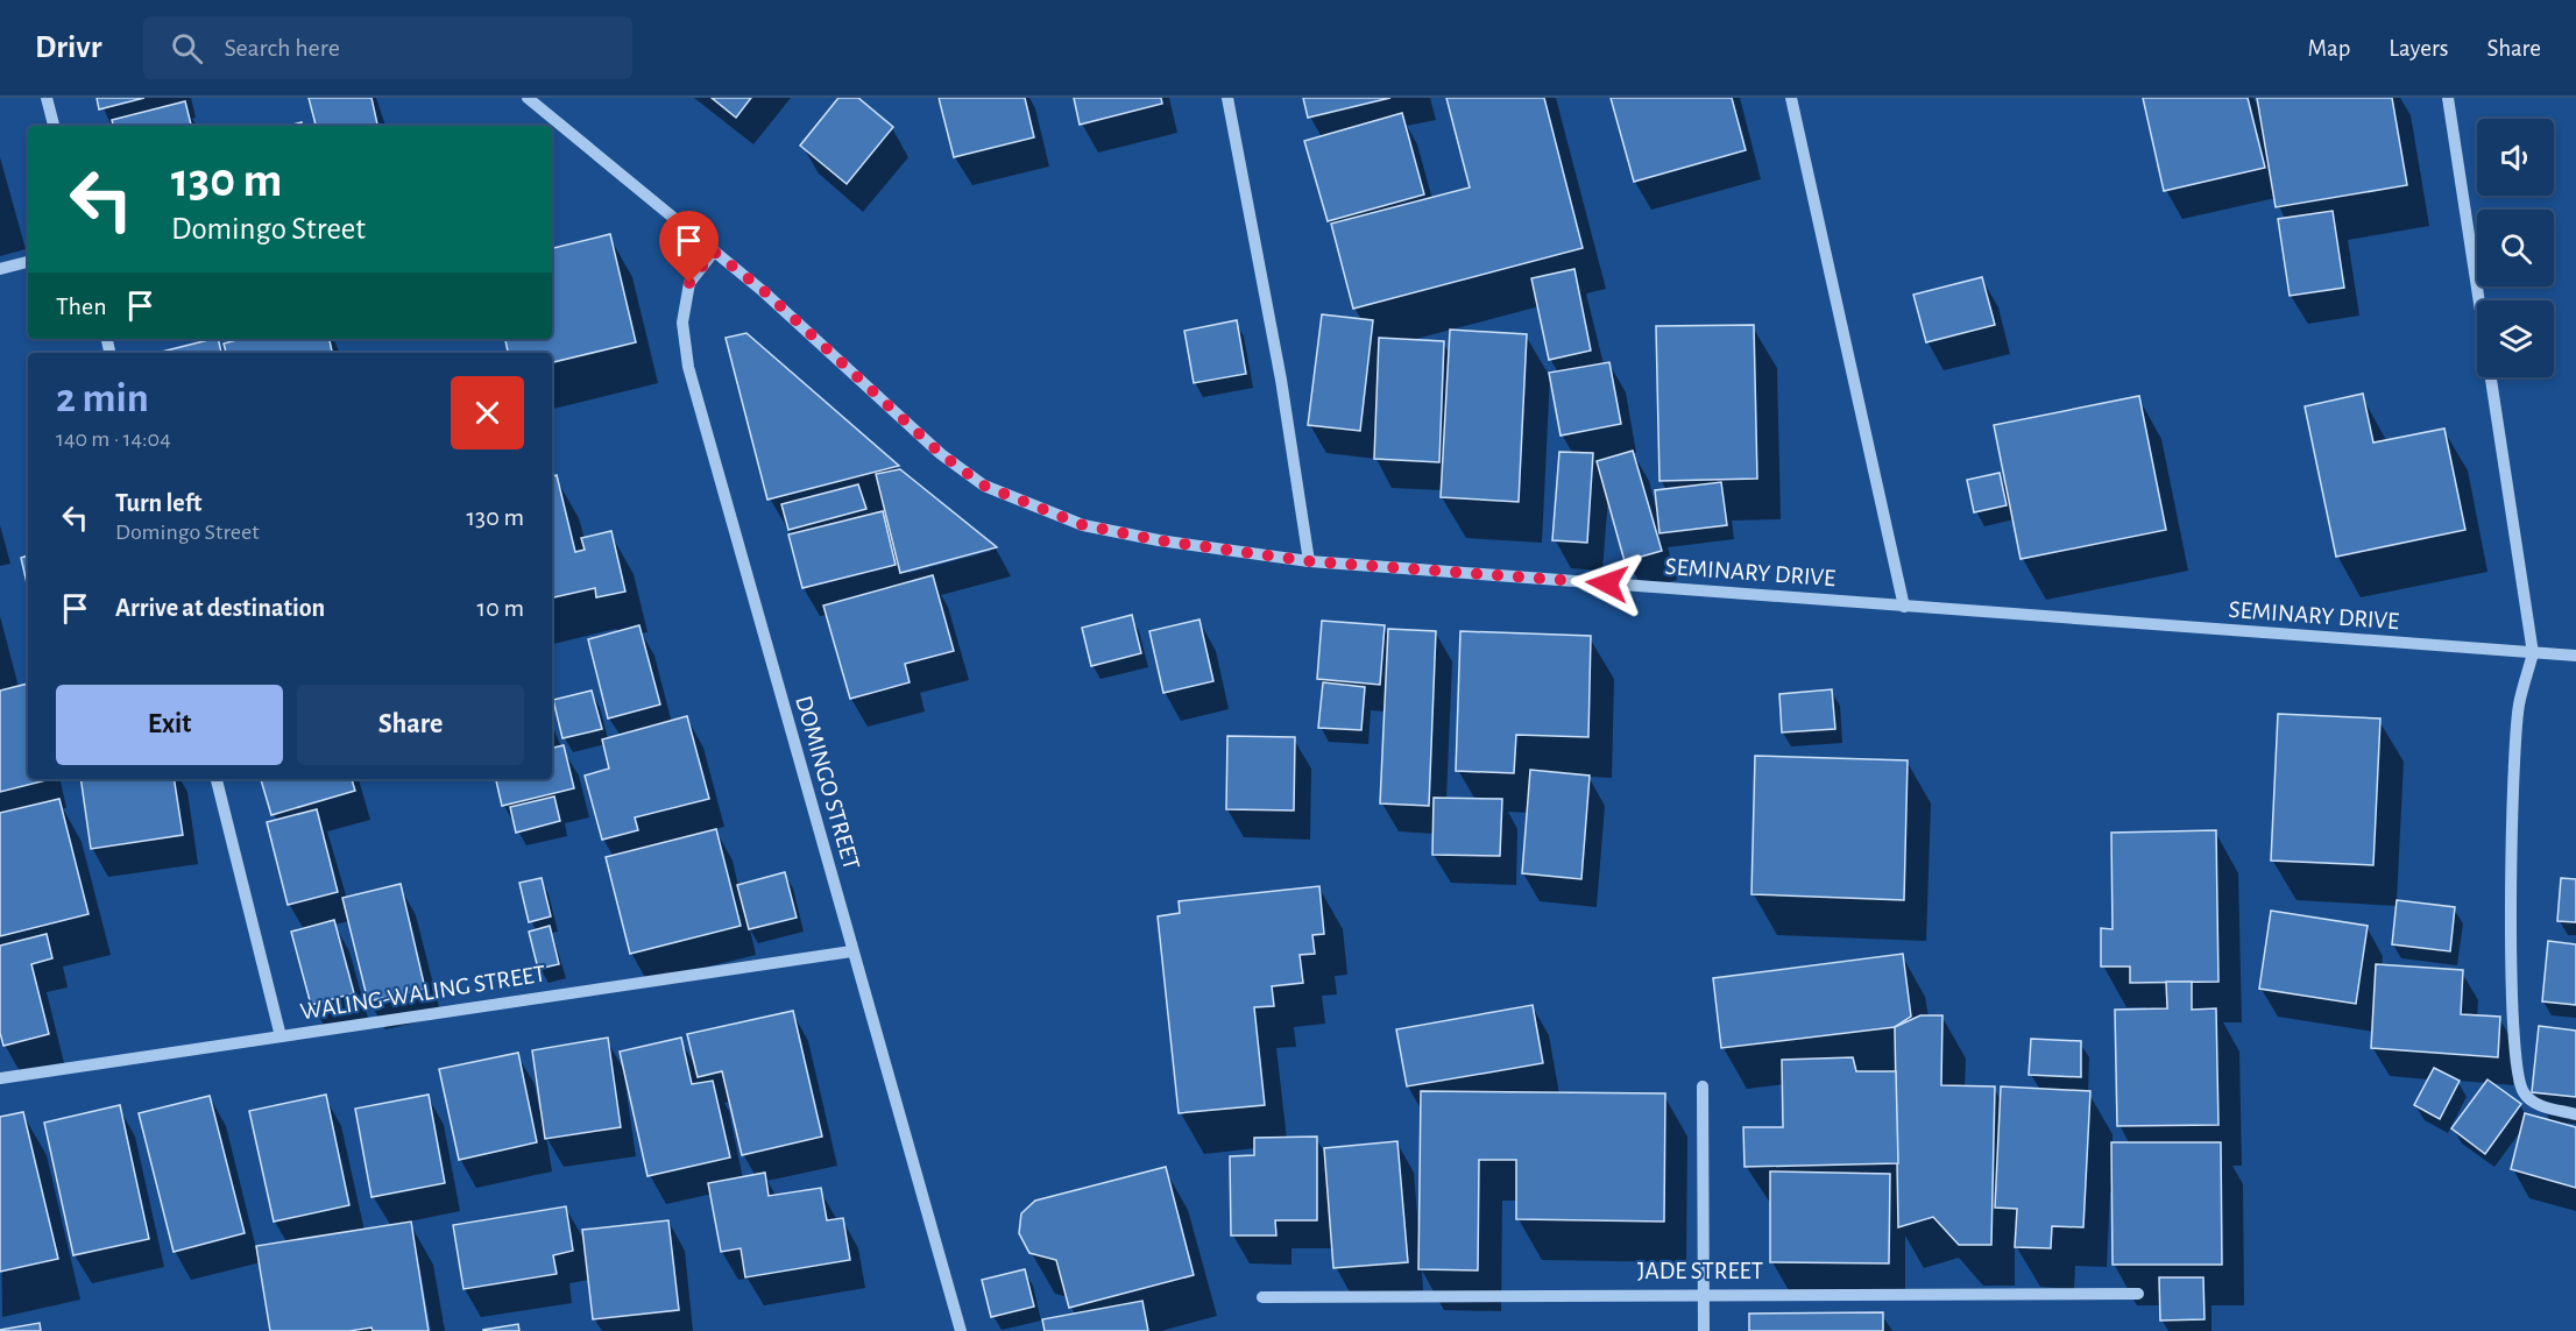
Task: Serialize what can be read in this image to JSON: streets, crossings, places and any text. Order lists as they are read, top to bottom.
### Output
{
  "streets": {
    "street": [
      "SEMINARY DRIVE",
      "DOMINGO STREET",
      "WALING-WALING STREET",
      "JADE STREET"
    ]
  },
  "crossings": [
    ["SEMINARY DRIVE", "DOMINGO STREET"],
    ["DOMINGO STREET", "WALING-WALING STREET"]
  ],
  "page": {
    "header": "Drivr",
    "search": "Search here",
    "nav": ["Map", "Layers", "Share"],
    "turn": ["130 m", "Domingo Street"],
    "then": "Then",
    "heading": ["2 min", "140 m · 14:04"],
    "list": [
      {
        "name": "Turn left",
        "note": "Domingo Street",
        "value": "130 m"
      },
      {
        "name": "Arrive at destination",
        "value": "10 m"
      }
    ],
    "buttons": ["Exit", "Share"]
  }
}
